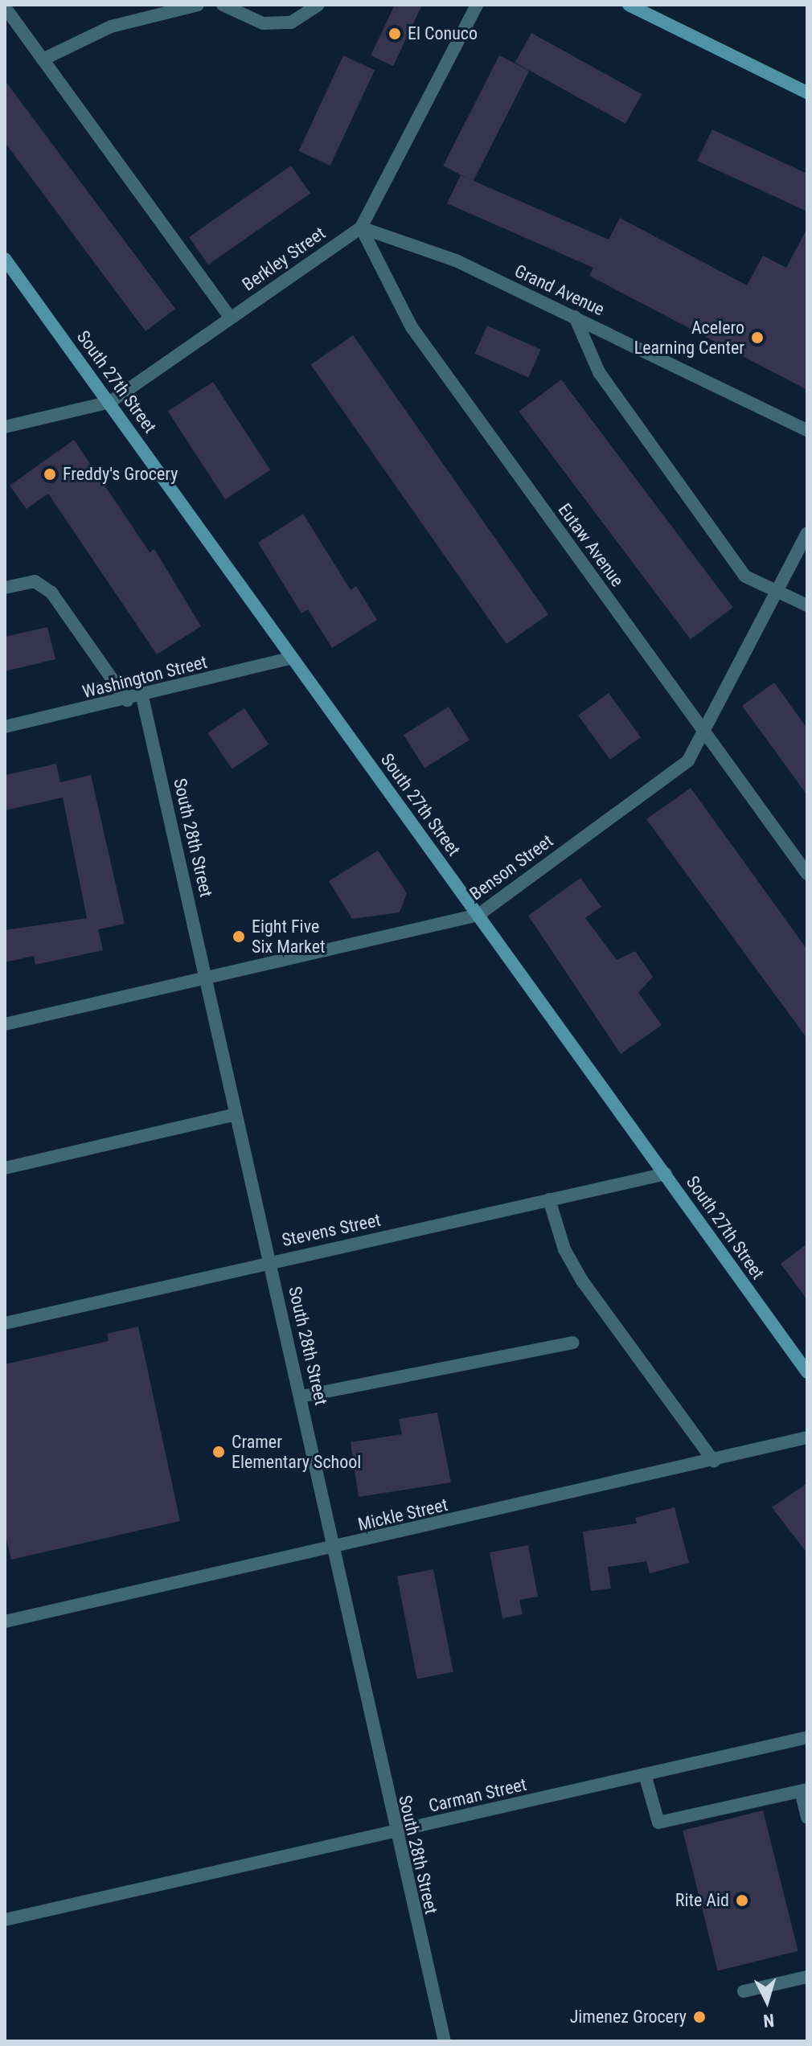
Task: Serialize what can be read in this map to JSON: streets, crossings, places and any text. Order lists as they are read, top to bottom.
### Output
{
  "streets": {
    "main road": ["South 27th Street"],
    "street": [
      "Berkley Street",
      "Grand Avenue",
      "Eutaw Avenue",
      "Washington Street",
      "South 28th Street",
      "Benson Street",
      "Stevens Street",
      "Mickle Street",
      "Carman Street"
    ]
  },
  "crossings": [
    ["Berkley Street", "Grand Avenue"],
    ["Berkley Street", "South 27th Street"],
    ["Berkley Street", "Eutaw Avenue"],
    ["Grand Avenue", "Eutaw Avenue"],
    ["South 27th Street", "Washington Street"],
    ["South 27th Street", "Benson Street"],
    ["South 27th Street", "Stevens Street"],
    ["Eutaw Avenue", "Benson Street"],
    ["Washington Street", "South 28th Street"],
    ["South 28th Street", "Benson Street"],
    ["South 28th Street", "Stevens Street"],
    ["South 28th Street", "Mickle Street"],
    ["South 28th Street", "Carman Street"]
  ],
  "places": [
    "El Conuco",
    "Acelero Learning Center",
    "Freddy's Grocery",
    "Eight Five Six Market",
    "Cramer Elementary School",
    "Rite Aid",
    "Jimenez Grocery"
  ],
  "north": "bottom"
}
